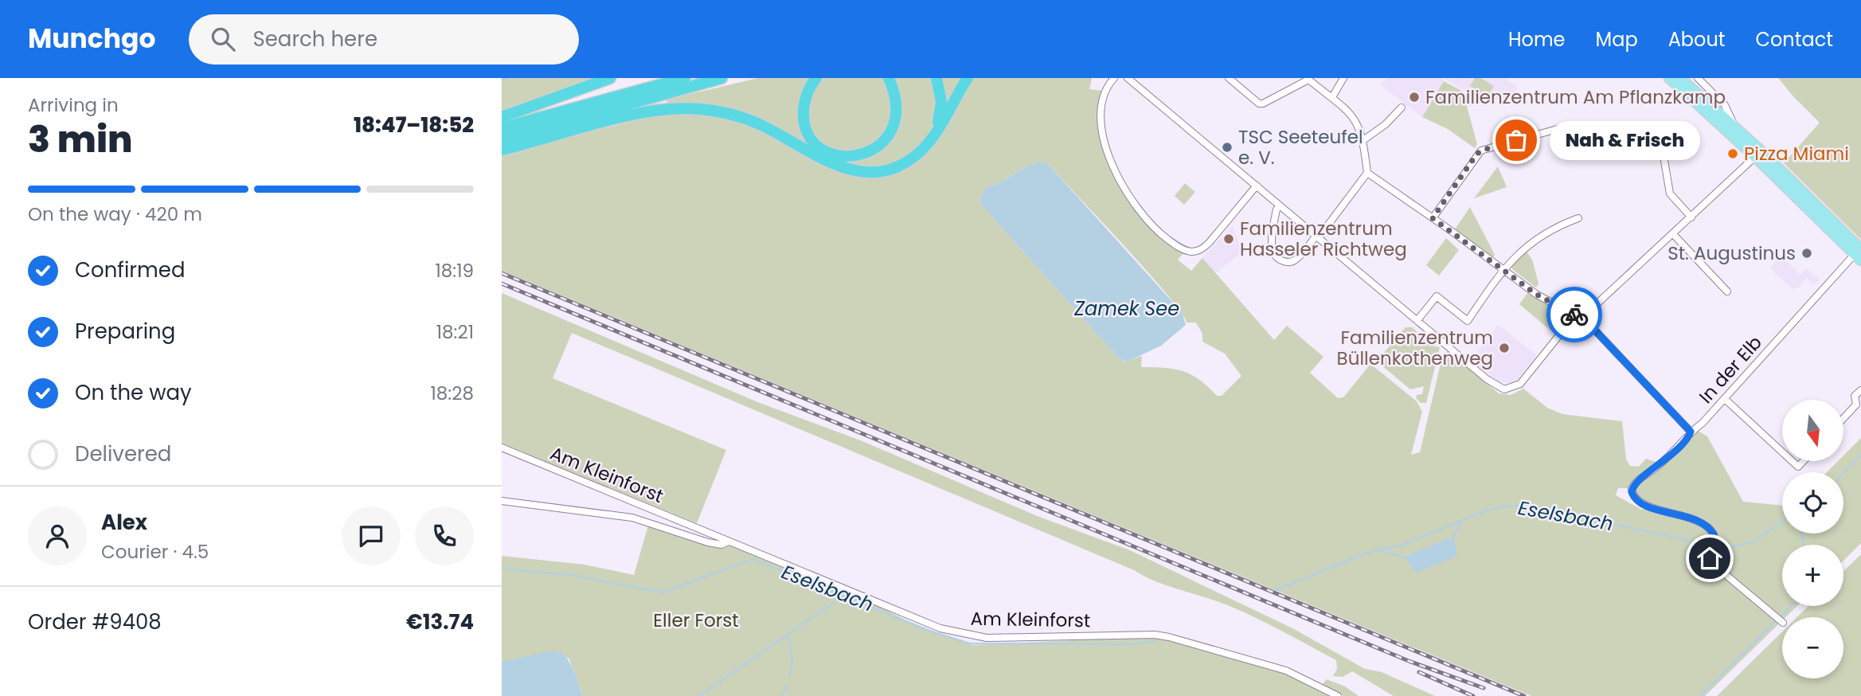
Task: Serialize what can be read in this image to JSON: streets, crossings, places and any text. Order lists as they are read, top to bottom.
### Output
{
  "streets": {
    "street": ["In der Elb", "Am Kleinforst"]
  },
  "water": ["Zamek See", "Eselsbach"],
  "parks": ["Eller Forst"],
  "places": [
    "Familienzentrum Am Pflanzkamp",
    "Nah & Frisch",
    "TSC Seeteufel e. V.",
    "Pizza Miami",
    "Familienzentrum Hasseler Richtweg",
    "St. Augustinus",
    "Familienzentrum Büllenkothenweg"
  ],
  "north": "bottom",
  "page": {
    "header": "Munchgo",
    "search": "Search here",
    "nav": [
      "Home",
      "Map",
      "About",
      "Contact"
    ],
    "heading": ["3 min", "Arriving in", "18:47–18:52"],
    "panel": [
      "Alex",
      "Courier · 4.5",
      "Order #9408",
      "€13.74"
    ],
    "bubble": "Nah & Frisch",
    "bar": "On the way · 420 m",
    "list": [
      ["Confirmed", "18:19"],
      ["Preparing", "18:21"],
      ["On the way", "18:28"],
      "Delivered"
    ],
    "map_buttons": ["+", "−"]
  }
}
